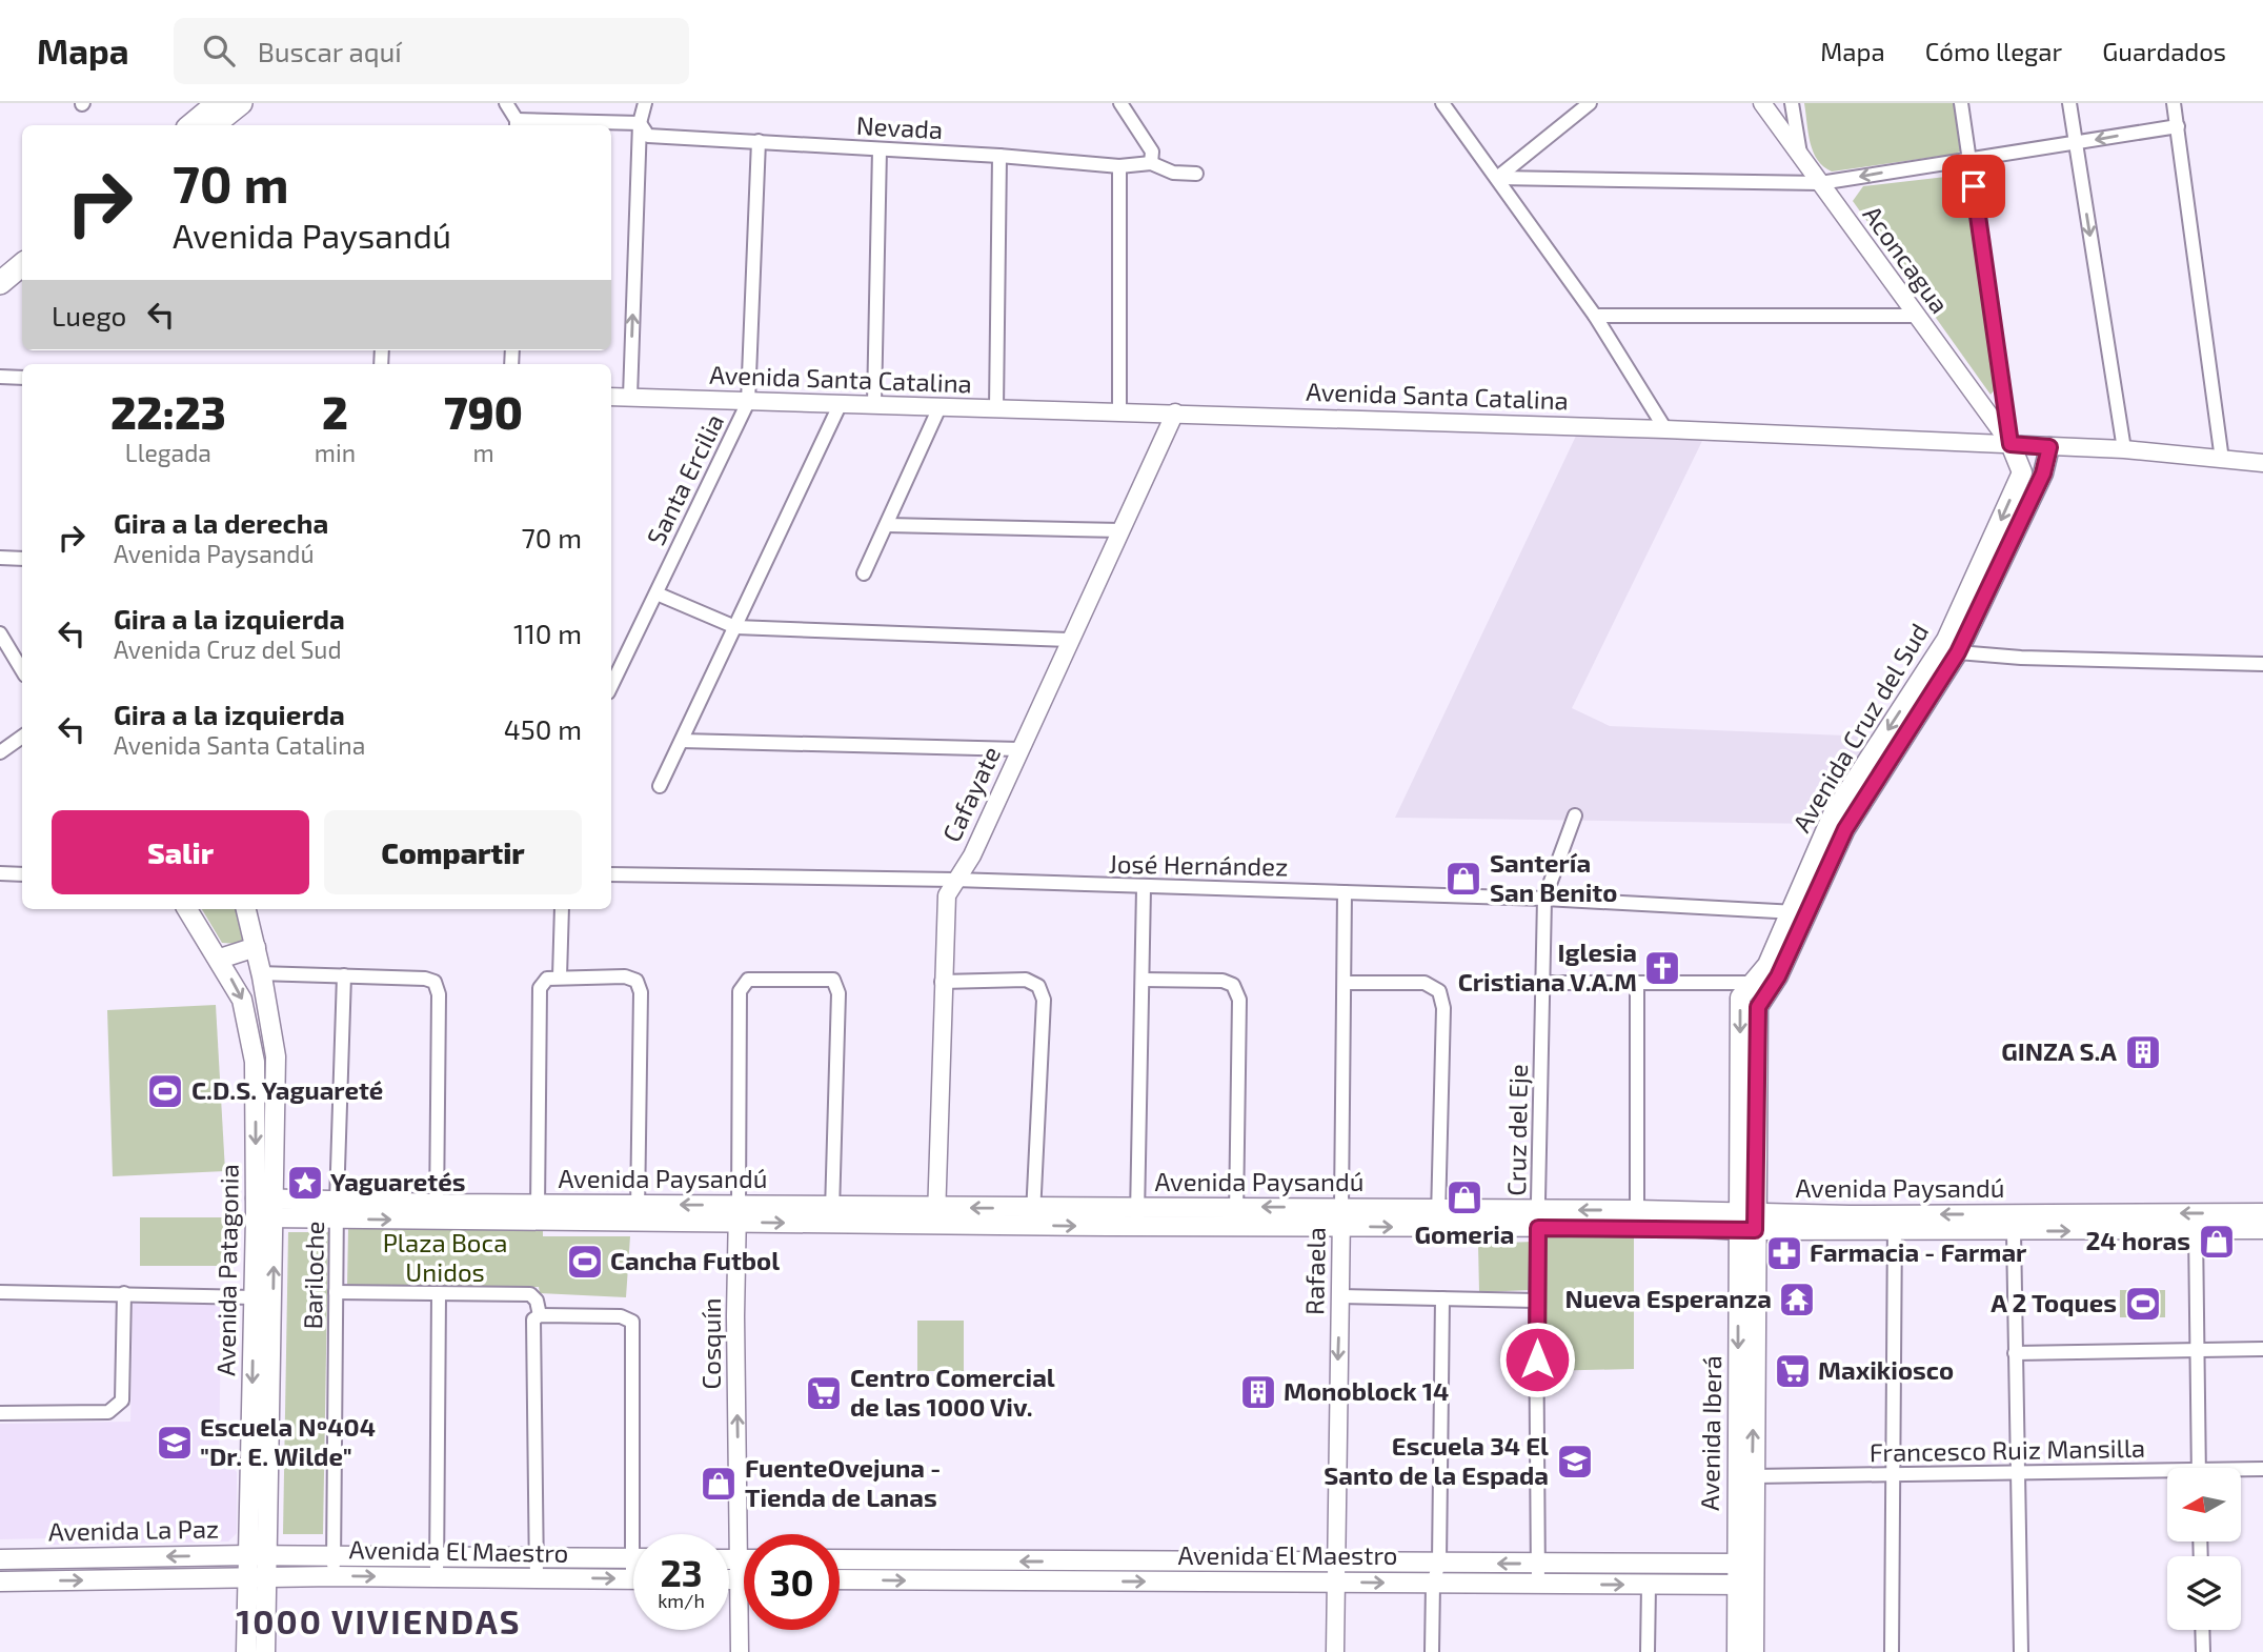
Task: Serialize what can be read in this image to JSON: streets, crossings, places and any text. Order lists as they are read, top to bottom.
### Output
{
  "streets": {
    "main road": [
      "Avenida Cruz del Sud",
      "Avenida Paysandú",
      "Avenida Patagonia",
      "Avenida Iberá",
      "Avenida La Paz",
      "Avenida El Maestro"
    ],
    "street": [
      "Nevada",
      "Aconcagua",
      "Avenida Santa Catalina",
      "Santa Ercilia",
      "Cafayate",
      "José Hernández",
      "Cruz del Eje",
      "Rafaela",
      "Bariloche",
      "Cosquín",
      "Francesco Ruiz Mansilla"
    ]
  },
  "crossings": [
    ["Nevada", "Santa Ercilia"],
    ["Aconcagua", "Avenida Santa Catalina"],
    ["Aconcagua", "Avenida Cruz del Sud"],
    ["Avenida Santa Catalina", "Santa Ercilia"],
    ["Avenida Santa Catalina", "Avenida Cruz del Sud"],
    ["Avenida Santa Catalina", "Cafayate"],
    ["Avenida Cruz del Sud", "José Hernández"],
    ["Avenida Cruz del Sud", "Avenida Paysandú"],
    ["Avenida Cruz del Sud", "Avenida Iberá"],
    ["Cafayate", "José Hernández"],
    ["Cafayate", "Avenida Paysandú"],
    ["José Hernández", "Cruz del Eje"],
    ["José Hernández", "Rafaela"],
    ["Cruz del Eje", "Avenida Paysandú"],
    ["Cruz del Eje", "Avenida El Maestro"],
    ["Avenida Paysandú", "Avenida Patagonia"],
    ["Avenida Paysandú", "Rafaela"],
    ["Avenida Paysandú", "Bariloche"],
    ["Avenida Paysandú", "Cosquín"],
    ["Avenida Paysandú", "Avenida Iberá"],
    ["Avenida Patagonia", "Avenida La Paz"],
    ["Avenida Patagonia", "Avenida El Maestro"],
    ["Rafaela", "Avenida El Maestro"],
    ["Bariloche", "Avenida El Maestro"],
    ["Avenida Iberá", "Francesco Ruiz Mansilla"],
    ["Avenida Iberá", "Avenida El Maestro"],
    ["Avenida La Paz", "Avenida El Maestro"]
  ],
  "one_way": ["Cosquín"],
  "districts": ["1000 VIVIENDAS"],
  "parks": ["Plaza Boca Unidos"],
  "places": {
    "shop": [
      "Santería San Benito",
      "Gomeria",
      "24 horas",
      "FuenteOvejuna - Tienda de Lanas"
    ],
    "church": ["Iglesia Cristiana V.A.M"],
    "building": ["GINZA S.A", "Monoblock 14"],
    "sports": ["C.D.S. Yaguareté", "Cancha Futbol", "A 2 Toques"],
    "place": ["Yaguaretés"],
    "pharmacy": ["Farmacia - Farmar"],
    "temple": ["Nueva Esperanza"],
    "supermarket": ["Maxikiosco", "Centro Comercial de las 1000 Viv."],
    "school or university": ["Escuela Nº404 \"Dr. E. Wilde\"", "Escuela 34 El Santo de la Espada"]
  },
  "north": "left",
  "page": {
    "header": "Mapa",
    "search": "Buscar aquí",
    "nav": ["Mapa", "Cómo llegar", "Guardados"],
    "turn": ["70 m", "Avenida Paysandú"],
    "then": "Luego",
    "eta": [
      "22:23",
      "Llegada",
      "2",
      "min",
      "790",
      "m"
    ],
    "list": [
      {
        "name": "Gira a la derecha",
        "note": "Avenida Paysandú",
        "value": "70 m"
      },
      {
        "name": "Gira a la izquierda",
        "note": "Avenida Cruz del Sud",
        "value": "110 m"
      },
      {
        "name": "Gira a la izquierda",
        "note": "Avenida Santa Catalina",
        "value": "450 m"
      }
    ],
    "buttons": ["Salir", "Compartir"],
    "speed": "23 km/h",
    "limit": "30"
  }
}
